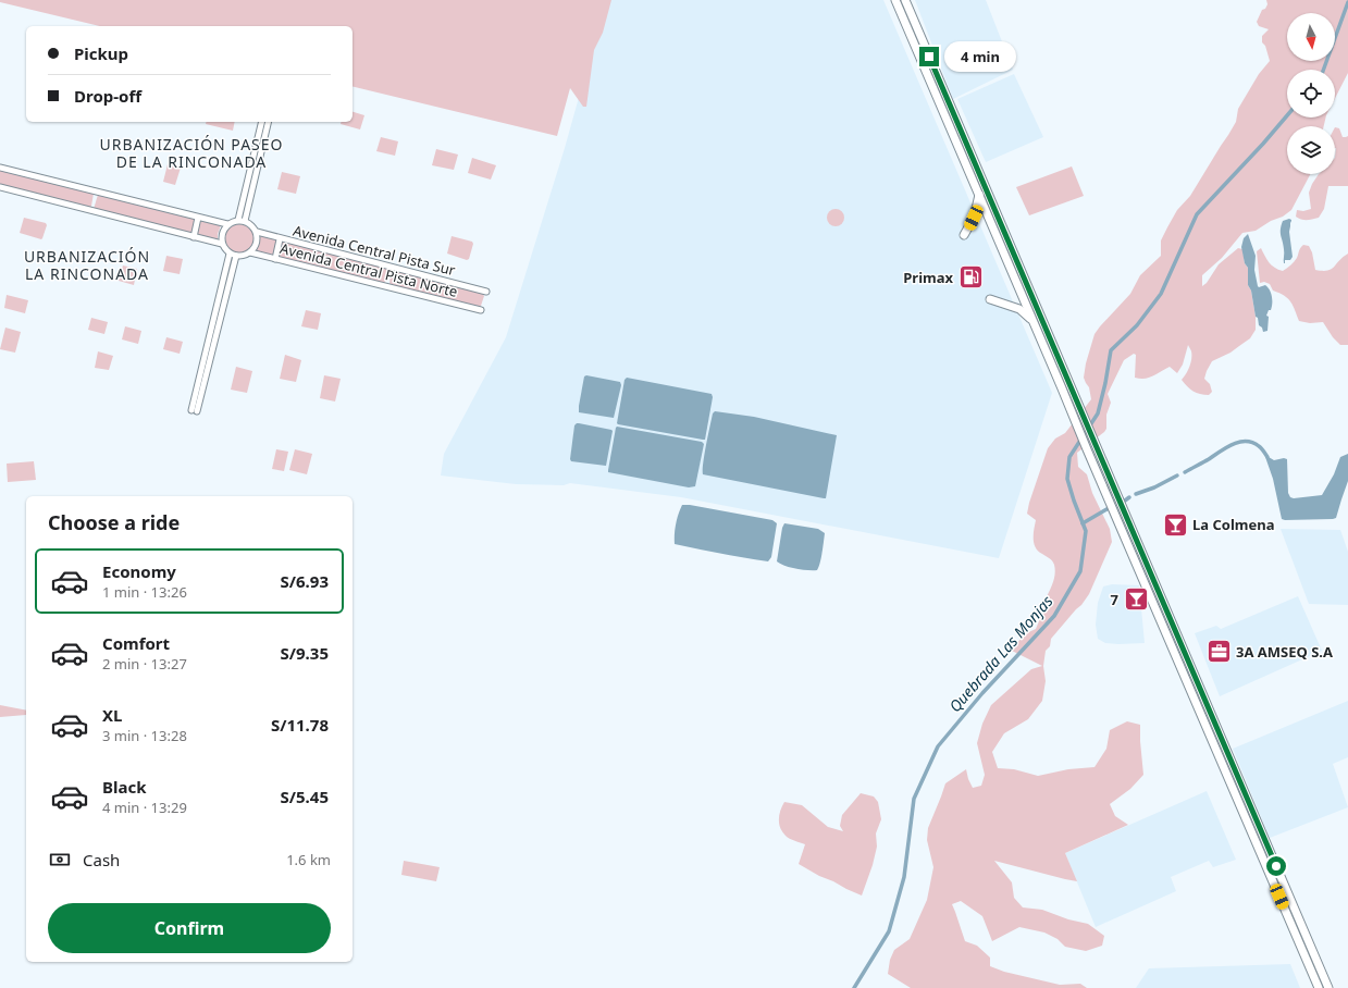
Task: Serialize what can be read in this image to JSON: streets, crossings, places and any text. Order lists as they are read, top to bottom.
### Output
{
  "streets": {
    "street": ["Avenida Central Pista Sur", "Avenida Central Pista Norte"]
  },
  "crossings": [
    ["Avenida Central Pista Sur", "Avenida Central Pista Norte"]
  ],
  "districts": ["URBANIZACIÓN PASEO DE LA RINCONADA", "URBANIZACIÓN LA RINCONADA"],
  "water": ["Quebrada Las Monjas"],
  "places": {
    "fuel station": ["Primax"],
    "bar": ["La Colmena", "7"],
    "office": ["3A AMSEQ S.A"]
  },
  "north": "bottom",
  "page": {
    "banner": ["Pickup", "Drop-off"],
    "bubble": "4 min",
    "heading": "Choose a ride",
    "list": [
      {
        "name": "Economy",
        "note": "1 min · 13:26",
        "value": "S/6.93"
      },
      {
        "name": "Comfort",
        "note": "2 min · 13:27",
        "value": "S/9.35"
      },
      {
        "name": "XL",
        "note": "3 min · 13:28",
        "value": "S/11.78"
      },
      {
        "name": "Black",
        "note": "4 min · 13:29",
        "value": "S/5.45"
      }
    ],
    "pay": ["Cash", "1.6 km"],
    "buttons": "Confirm"
  }
}
